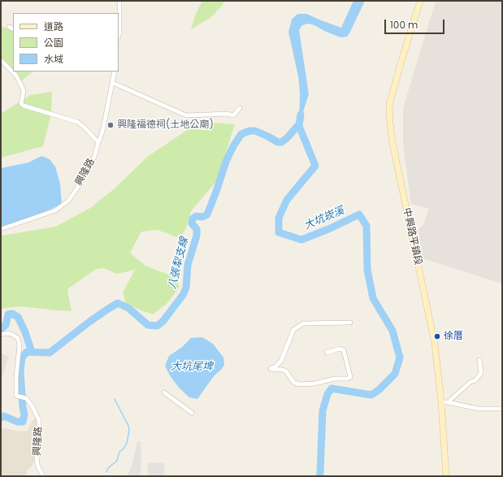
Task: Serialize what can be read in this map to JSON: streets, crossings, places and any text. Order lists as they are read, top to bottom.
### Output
{
  "streets": {
    "street": ["興隆路", "中興路平鎮段"]
  },
  "water": ["大坑崁溪", "八張犁支線", "大坑尾埤"],
  "places": ["興隆福德祠(土地公廟)", "徐厝"],
  "legend": ["道路", "公園", "水域"],
  "scale_bar": "100 m"
}
